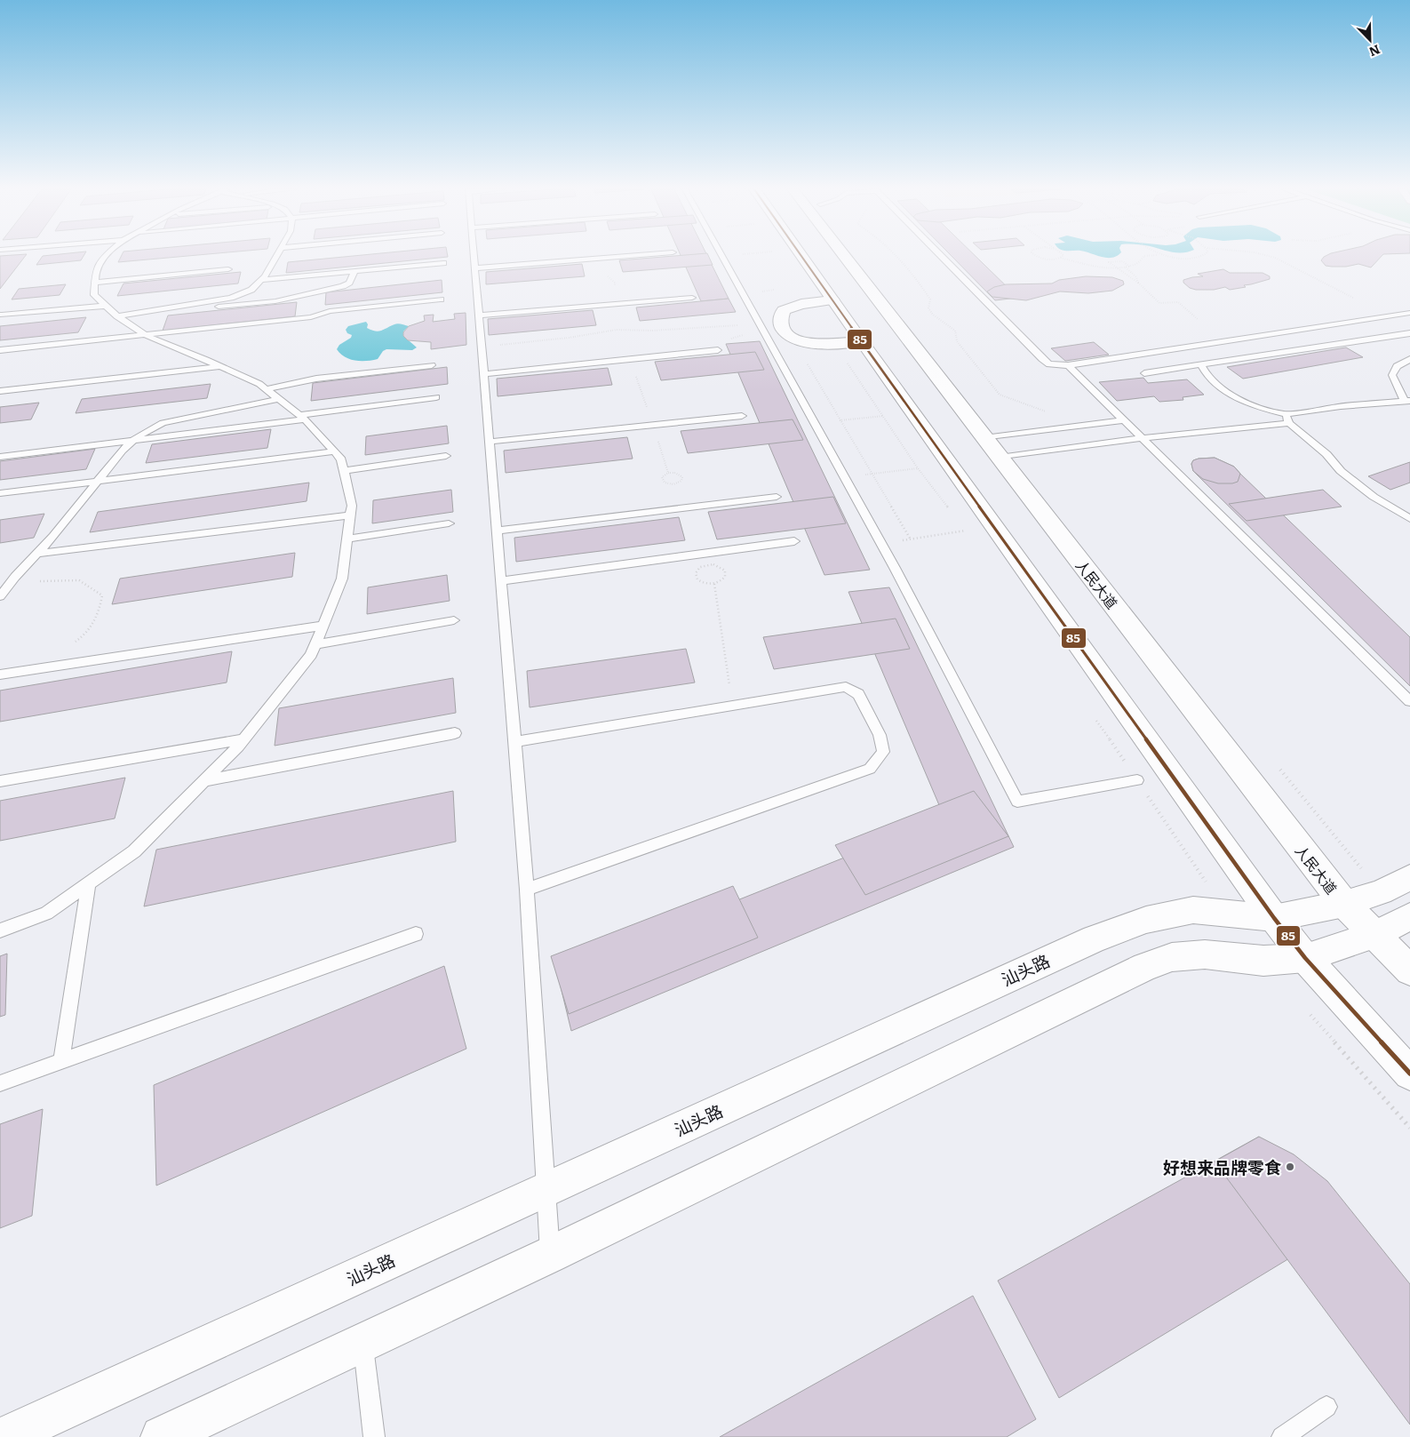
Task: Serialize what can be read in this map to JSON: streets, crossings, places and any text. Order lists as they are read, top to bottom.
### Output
{
  "streets": {
    "main road": ["人民大道", "汕头路"]
  },
  "crossings": [
    ["人民大道", "汕头路"]
  ],
  "places": ["好想来品牌零食"],
  "lines": ["transit line 85"],
  "north": "bottom right"
}
